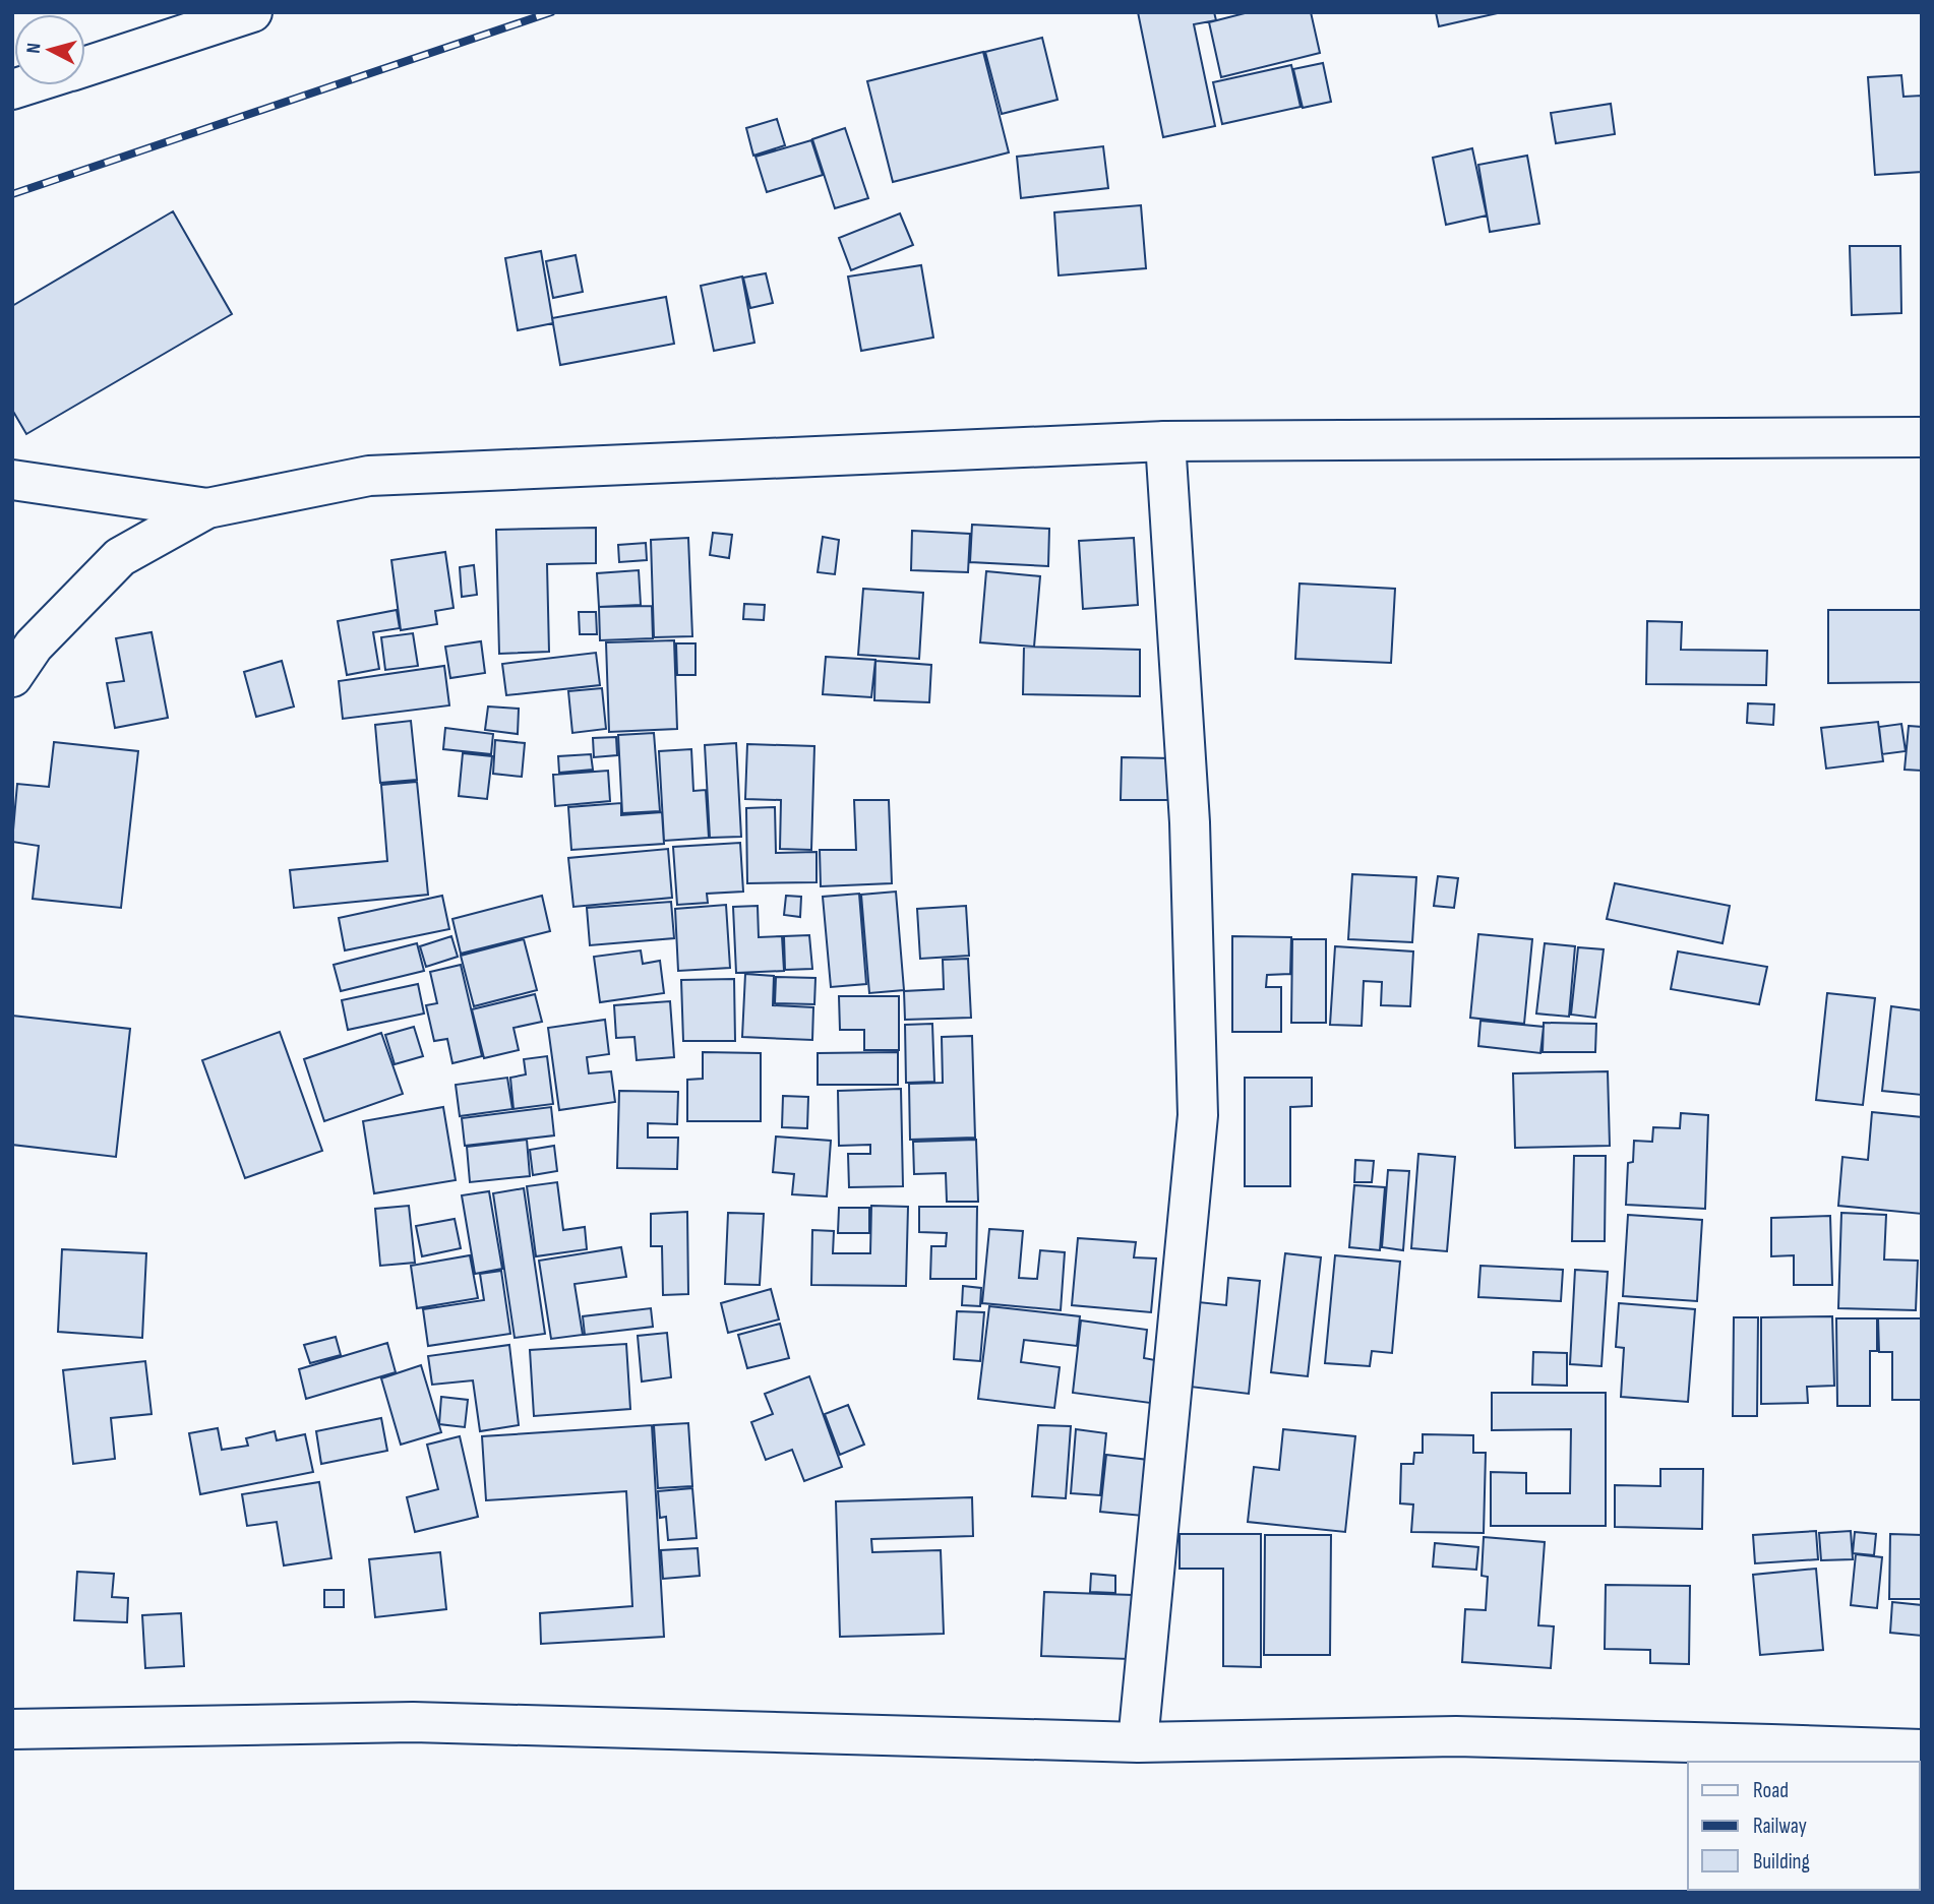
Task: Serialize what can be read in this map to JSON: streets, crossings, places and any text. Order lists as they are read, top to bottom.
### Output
{
  "legend": ["Road", "Railway", "Building"],
  "north": "left"
}
